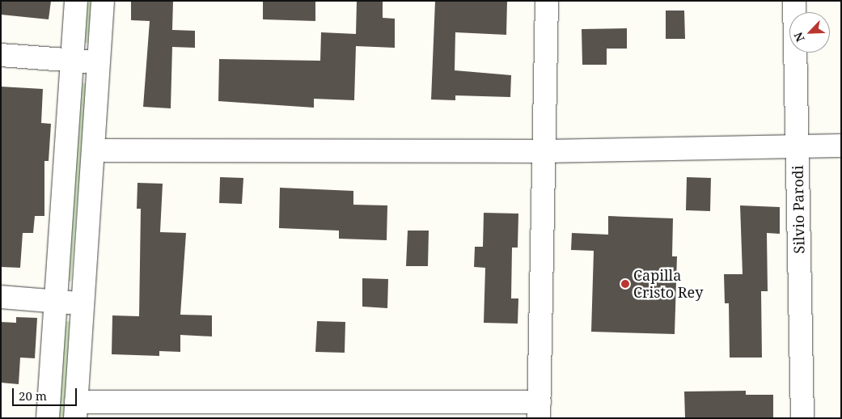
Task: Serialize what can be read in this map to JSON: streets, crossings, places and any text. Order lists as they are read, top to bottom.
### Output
{
  "streets": {
    "street": ["Silvio Parodi"]
  },
  "places": ["Capilla Cristo Rey"],
  "scale_bar": "20 m",
  "north": "bottom left"
}
